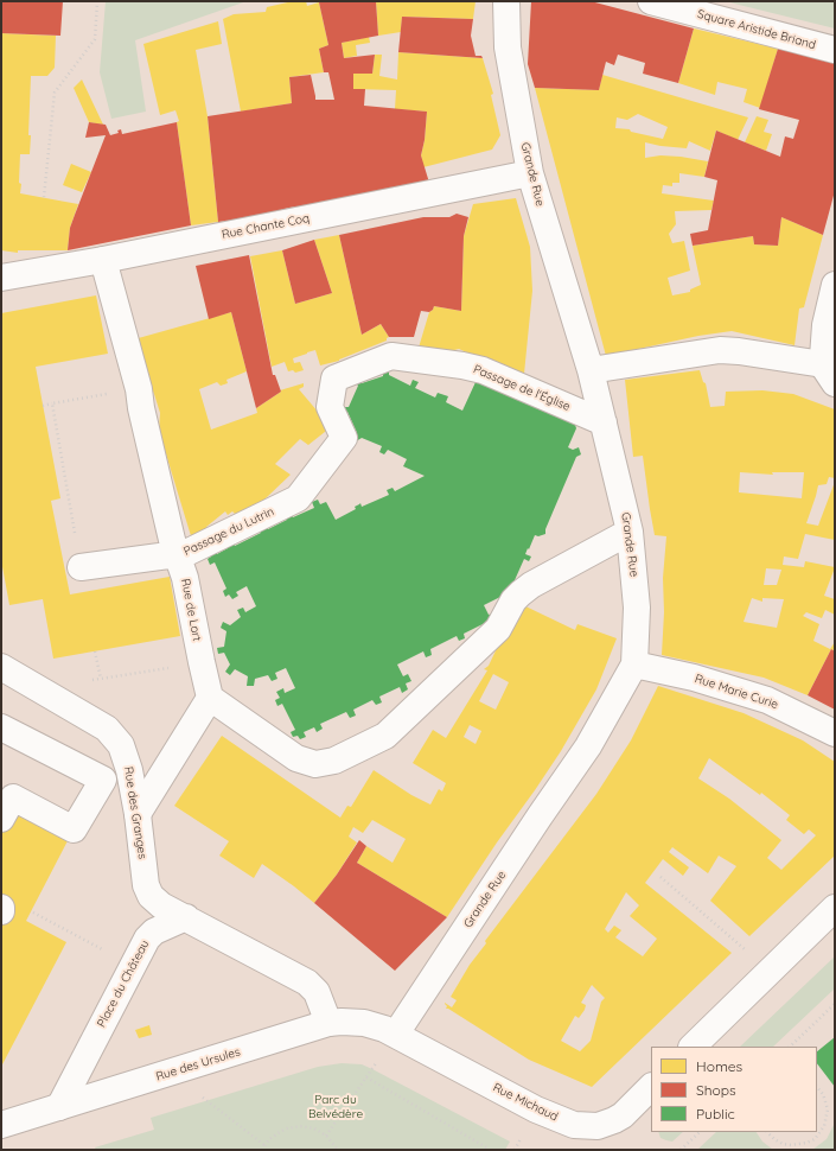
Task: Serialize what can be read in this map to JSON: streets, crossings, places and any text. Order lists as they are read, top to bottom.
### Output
{
  "streets": {
    "street": [
      "Square Aristide Briand",
      "Grande Rue",
      "Rue Chante Coq",
      "Passage de l'Église",
      "Passage du Lutrin",
      "Rue de Lort",
      "Rue Marie Curie",
      "Rue des Granges",
      "Place du Château",
      "Rue des Ursules",
      "Rue Michaud"
    ]
  },
  "crossings": [
    ["Grande Rue", "Rue Chante Coq"],
    ["Grande Rue", "Passage de l'Église"],
    ["Grande Rue", "Rue Marie Curie"],
    ["Grande Rue", "Rue des Ursules"],
    ["Grande Rue", "Rue Michaud"],
    ["Rue Chante Coq", "Rue de Lort"],
    ["Passage de l'Église", "Passage du Lutrin"],
    ["Passage du Lutrin", "Rue de Lort"],
    ["Rue des Granges", "Place du Château"],
    ["Place du Château", "Rue des Ursules"],
    ["Rue des Ursules", "Rue Michaud"]
  ],
  "parks": ["Parc du Belvédère"],
  "legend": ["Homes", "Shops", "Public"]
}
